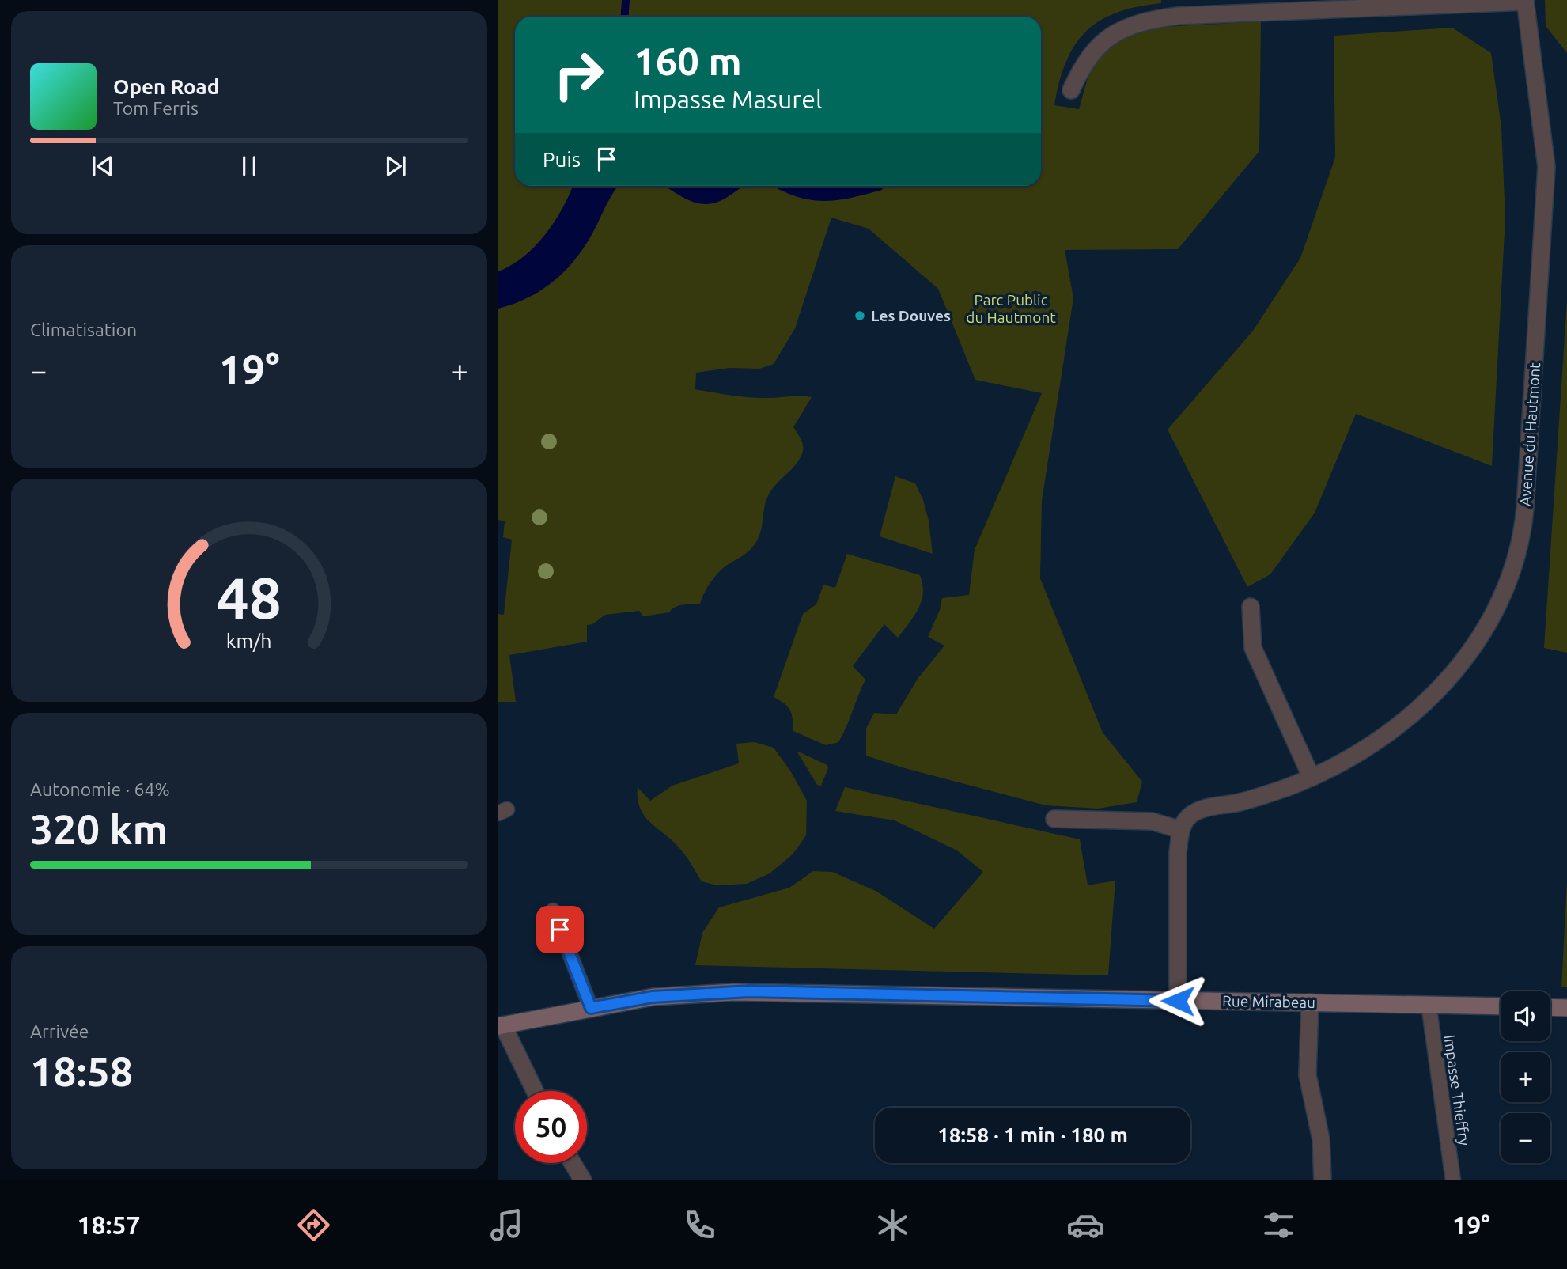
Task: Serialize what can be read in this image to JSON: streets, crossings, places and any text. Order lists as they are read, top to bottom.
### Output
{
  "streets": {
    "main road": ["Rue Mirabeau"],
    "street": ["Avenue du Hautmont"],
    "lane": ["Impasse Thieffry"]
  },
  "crossings": [
    ["Rue Mirabeau", "Impasse Thieffry"]
  ],
  "parks": ["Parc Public du Hautmont"],
  "places": ["Les Douves"],
  "page": {
    "turn": ["160 m", "Impasse Masurel"],
    "song": ["Open Road", "Tom Ferris"],
    "then": "Puis",
    "tile": [
      "Climatisation",
      ["Autonomie · 64%", "320 km"],
      ["Arrivée", "18:58"]
    ],
    "heat": ["−", "19°", "+"],
    "map_buttons": ["+", "−"],
    "limit": "50",
    "trip": "18:58 · 1 min · 180 m",
    "tabs": ["18:57", "19°"],
    "gauge": ["48", "km/h"]
  }
}
